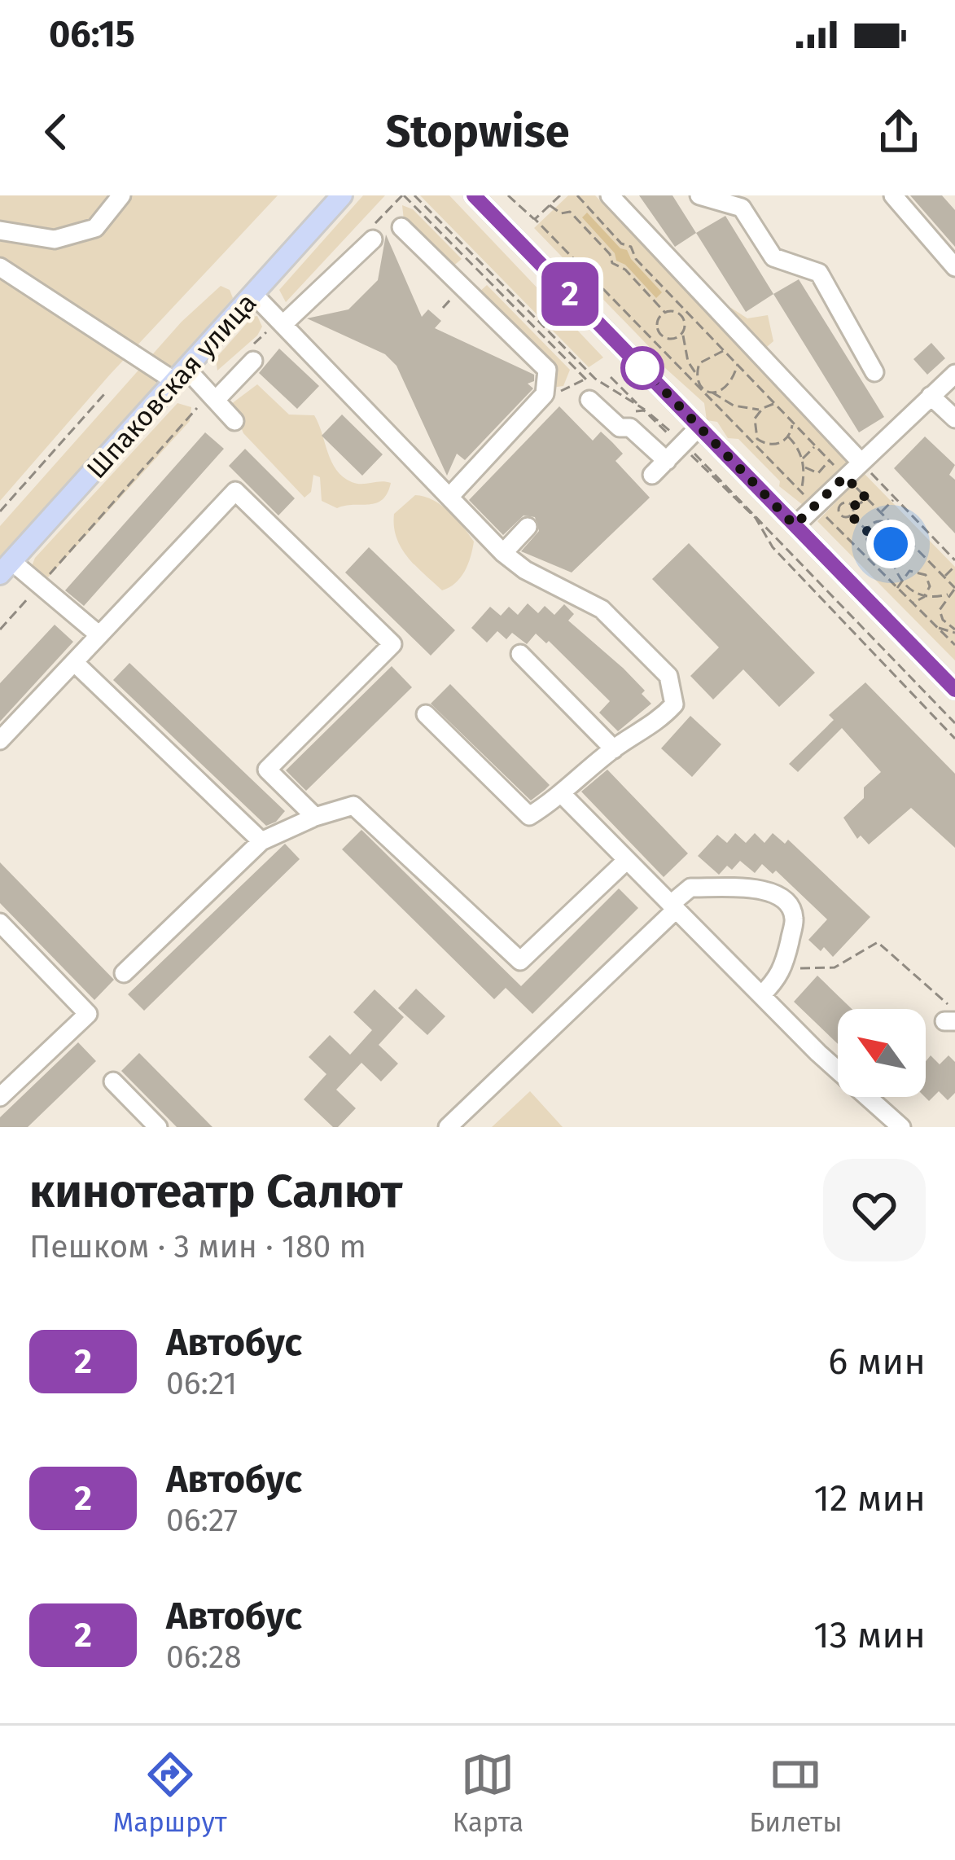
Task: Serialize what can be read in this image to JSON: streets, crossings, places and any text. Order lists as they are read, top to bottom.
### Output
{
  "streets": {
    "main road": ["Шпаковская улица"]
  },
  "lines": ["bus line 2"],
  "north": "top left",
  "page": {
    "status": "06:15",
    "header": "Stopwise",
    "on_map": "2",
    "heading": ["кинотеатр Салют", "Пешком · 3 мин · 180 m"],
    "list": [
      {
        "mark": "2",
        "name": "Автобус",
        "note": "06:21",
        "value": "6 мин"
      },
      {
        "mark": "2",
        "name": "Автобус",
        "note": "06:27",
        "value": "12 мин"
      },
      {
        "mark": "2",
        "name": "Автобус",
        "note": "06:28",
        "value": "13 мин"
      }
    ],
    "tabs": ["Маршрут", "Карта", "Билеты"]
  }
}
